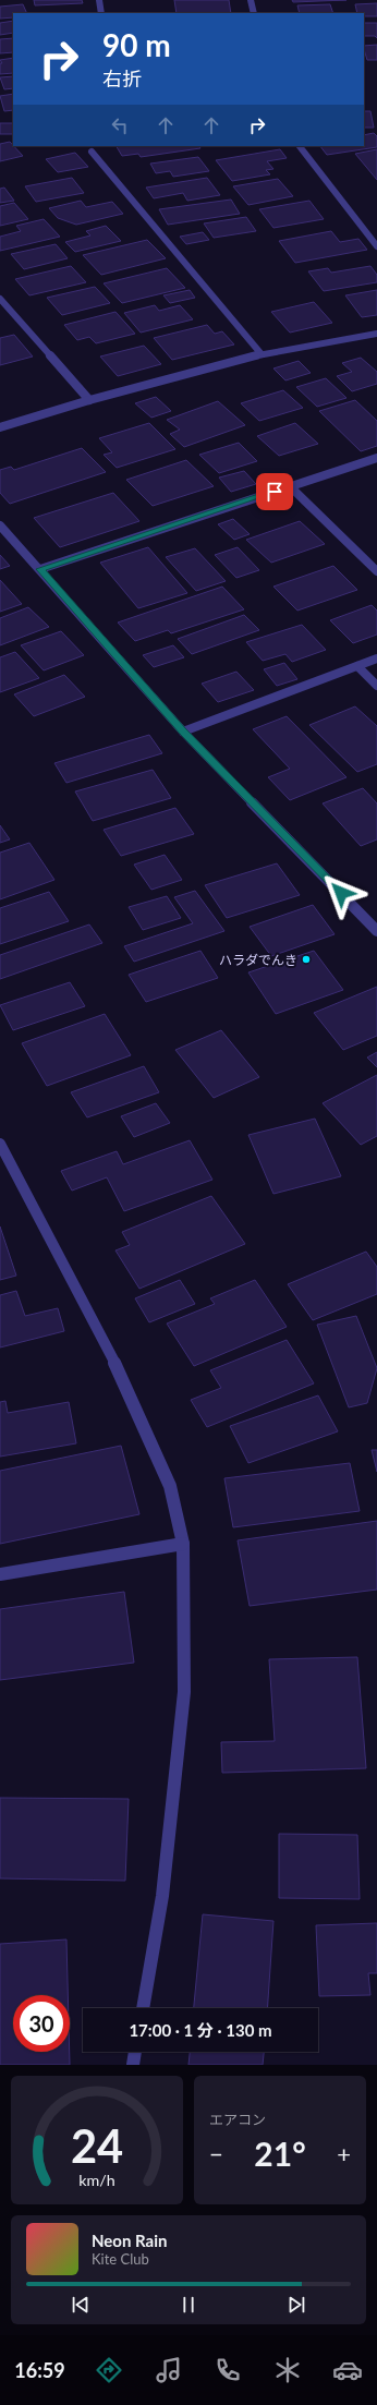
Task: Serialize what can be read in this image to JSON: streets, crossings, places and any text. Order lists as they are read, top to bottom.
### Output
{
  "places": ["ハラダでんき"],
  "page": {
    "turn": ["90 m", "右折"],
    "limit": "30",
    "trip": "17:00 · 1 分 · 130 m",
    "tile": "エアコン",
    "heat": ["−", "21°", "+"],
    "song": ["Neon Rain", "Kite Club"],
    "tabs": "16:59",
    "gauge": ["24", "km/h"]
  }
}
